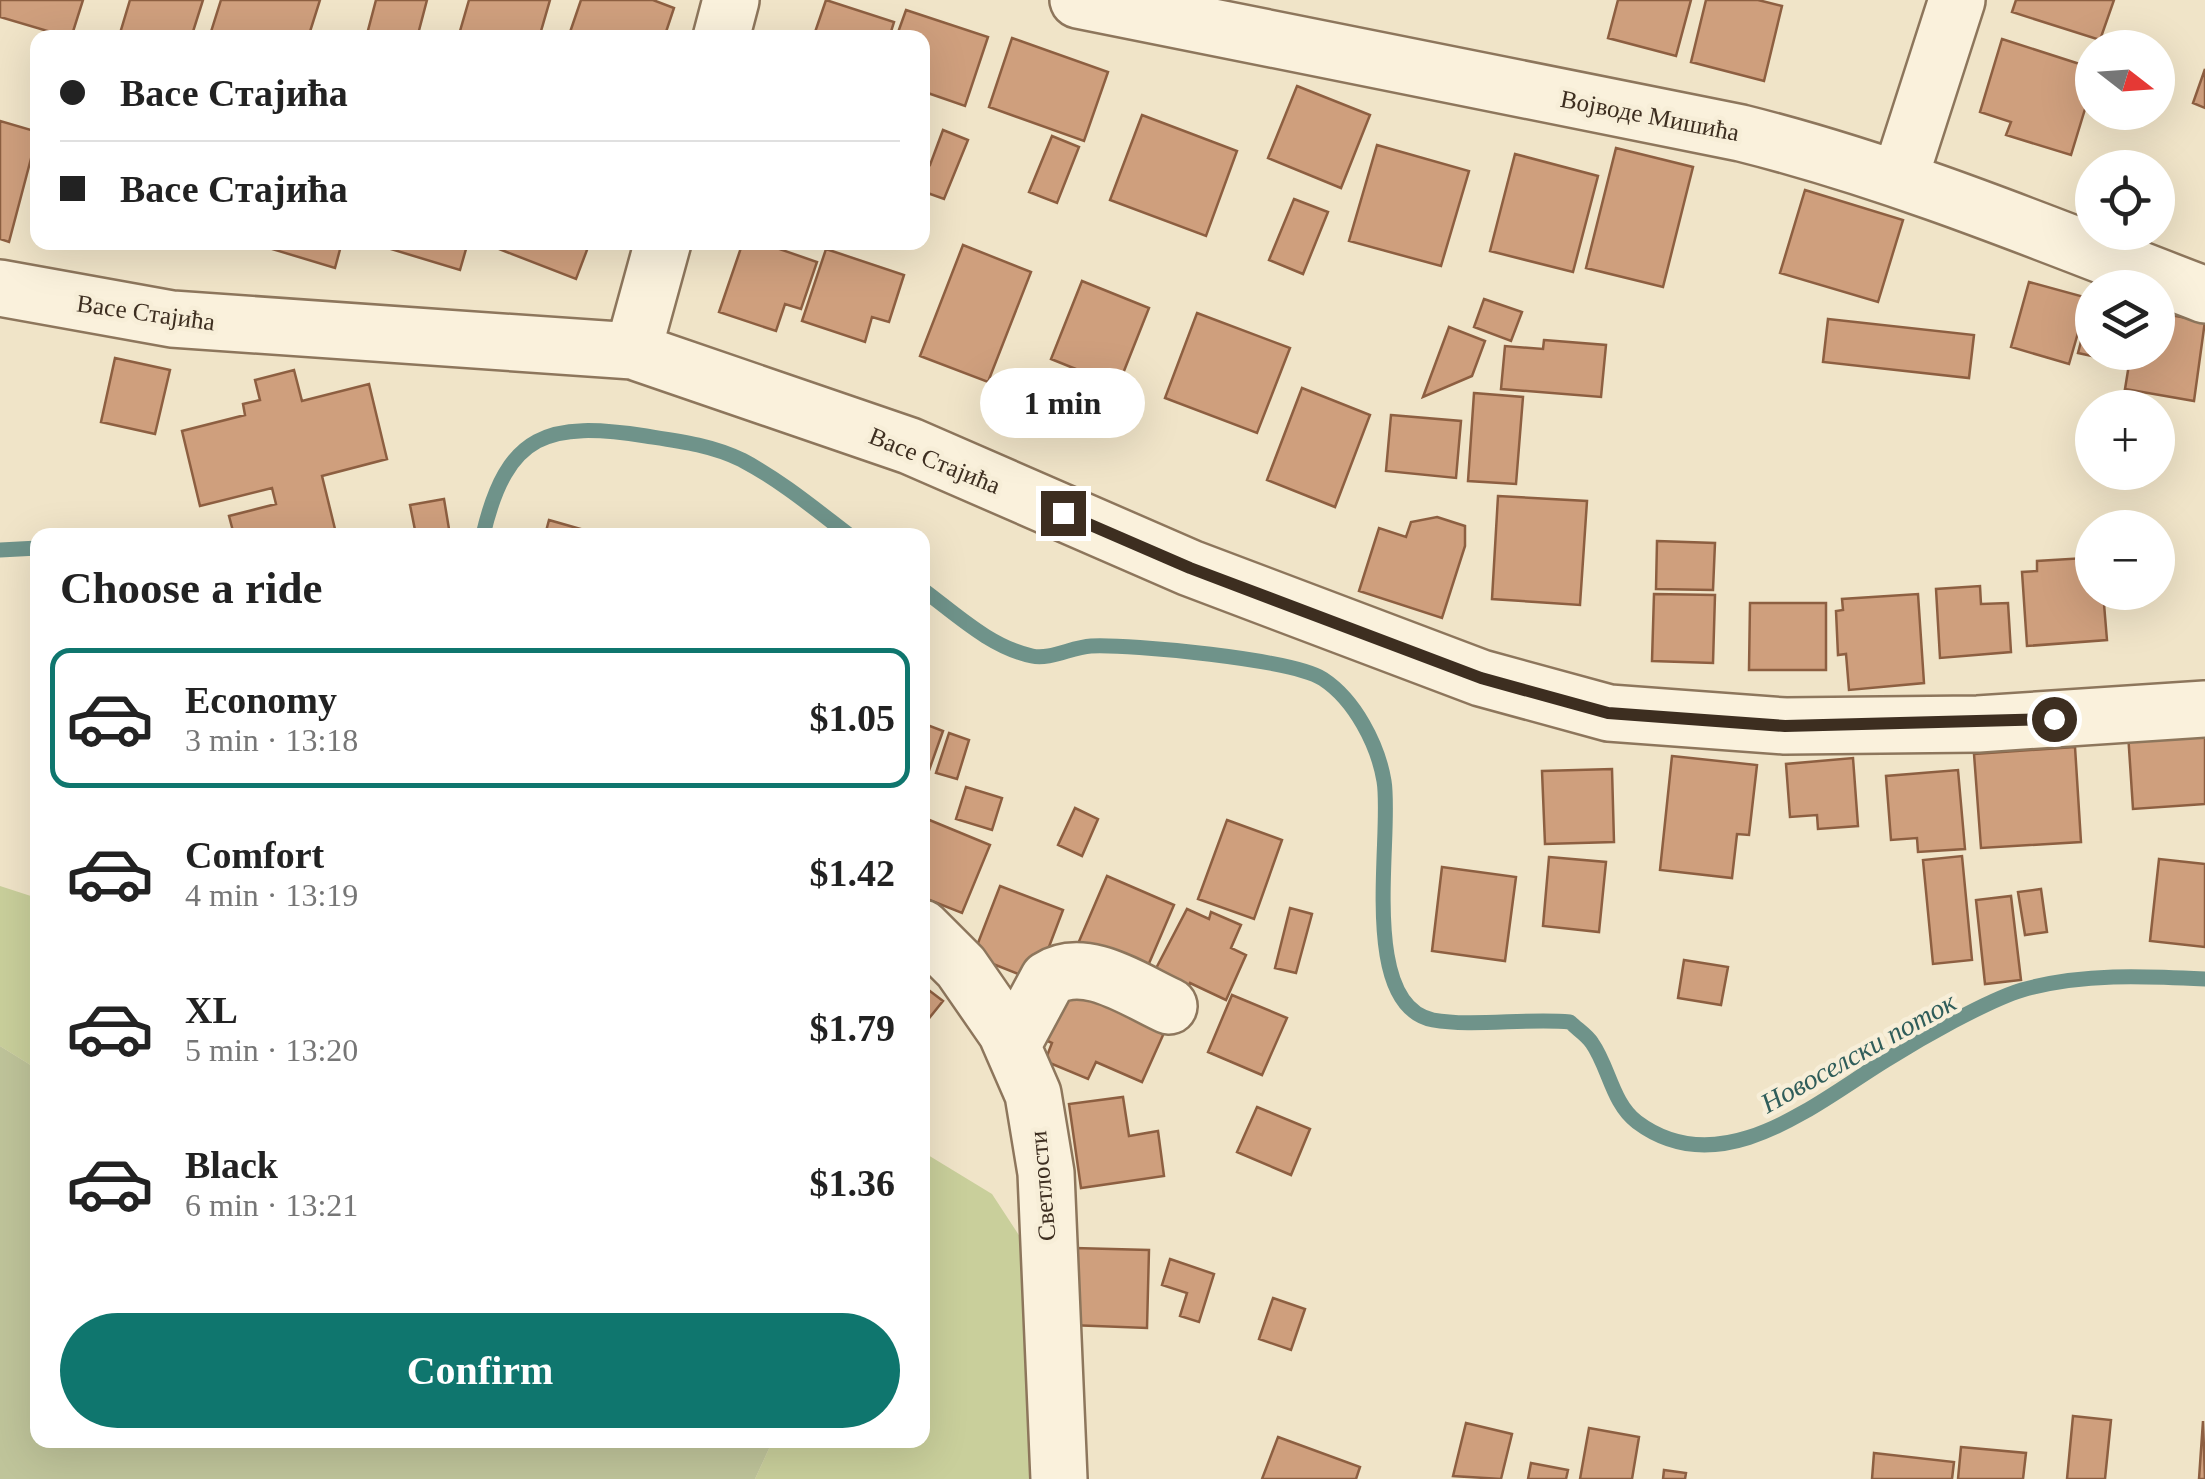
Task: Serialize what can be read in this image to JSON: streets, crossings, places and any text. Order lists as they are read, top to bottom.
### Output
{
  "streets": {
    "street": ["Војводе Мишића", "Васе Стајића", "Светлости"]
  },
  "water": ["Новоселски поток"],
  "north": "right",
  "page": {
    "map_buttons": ["+", "−"],
    "banner": ["Васе Стајића", "Васе Стајића"],
    "bubble": "1 min",
    "heading": "Choose a ride",
    "list": [
      {
        "name": "Economy",
        "note": "3 min · 13:18",
        "value": "$1.05"
      },
      {
        "name": "Comfort",
        "note": "4 min · 13:19",
        "value": "$1.42"
      },
      {
        "name": "XL",
        "note": "5 min · 13:20",
        "value": "$1.79"
      },
      {
        "name": "Black",
        "note": "6 min · 13:21",
        "value": "$1.36"
      }
    ],
    "buttons": "Confirm"
  }
}
